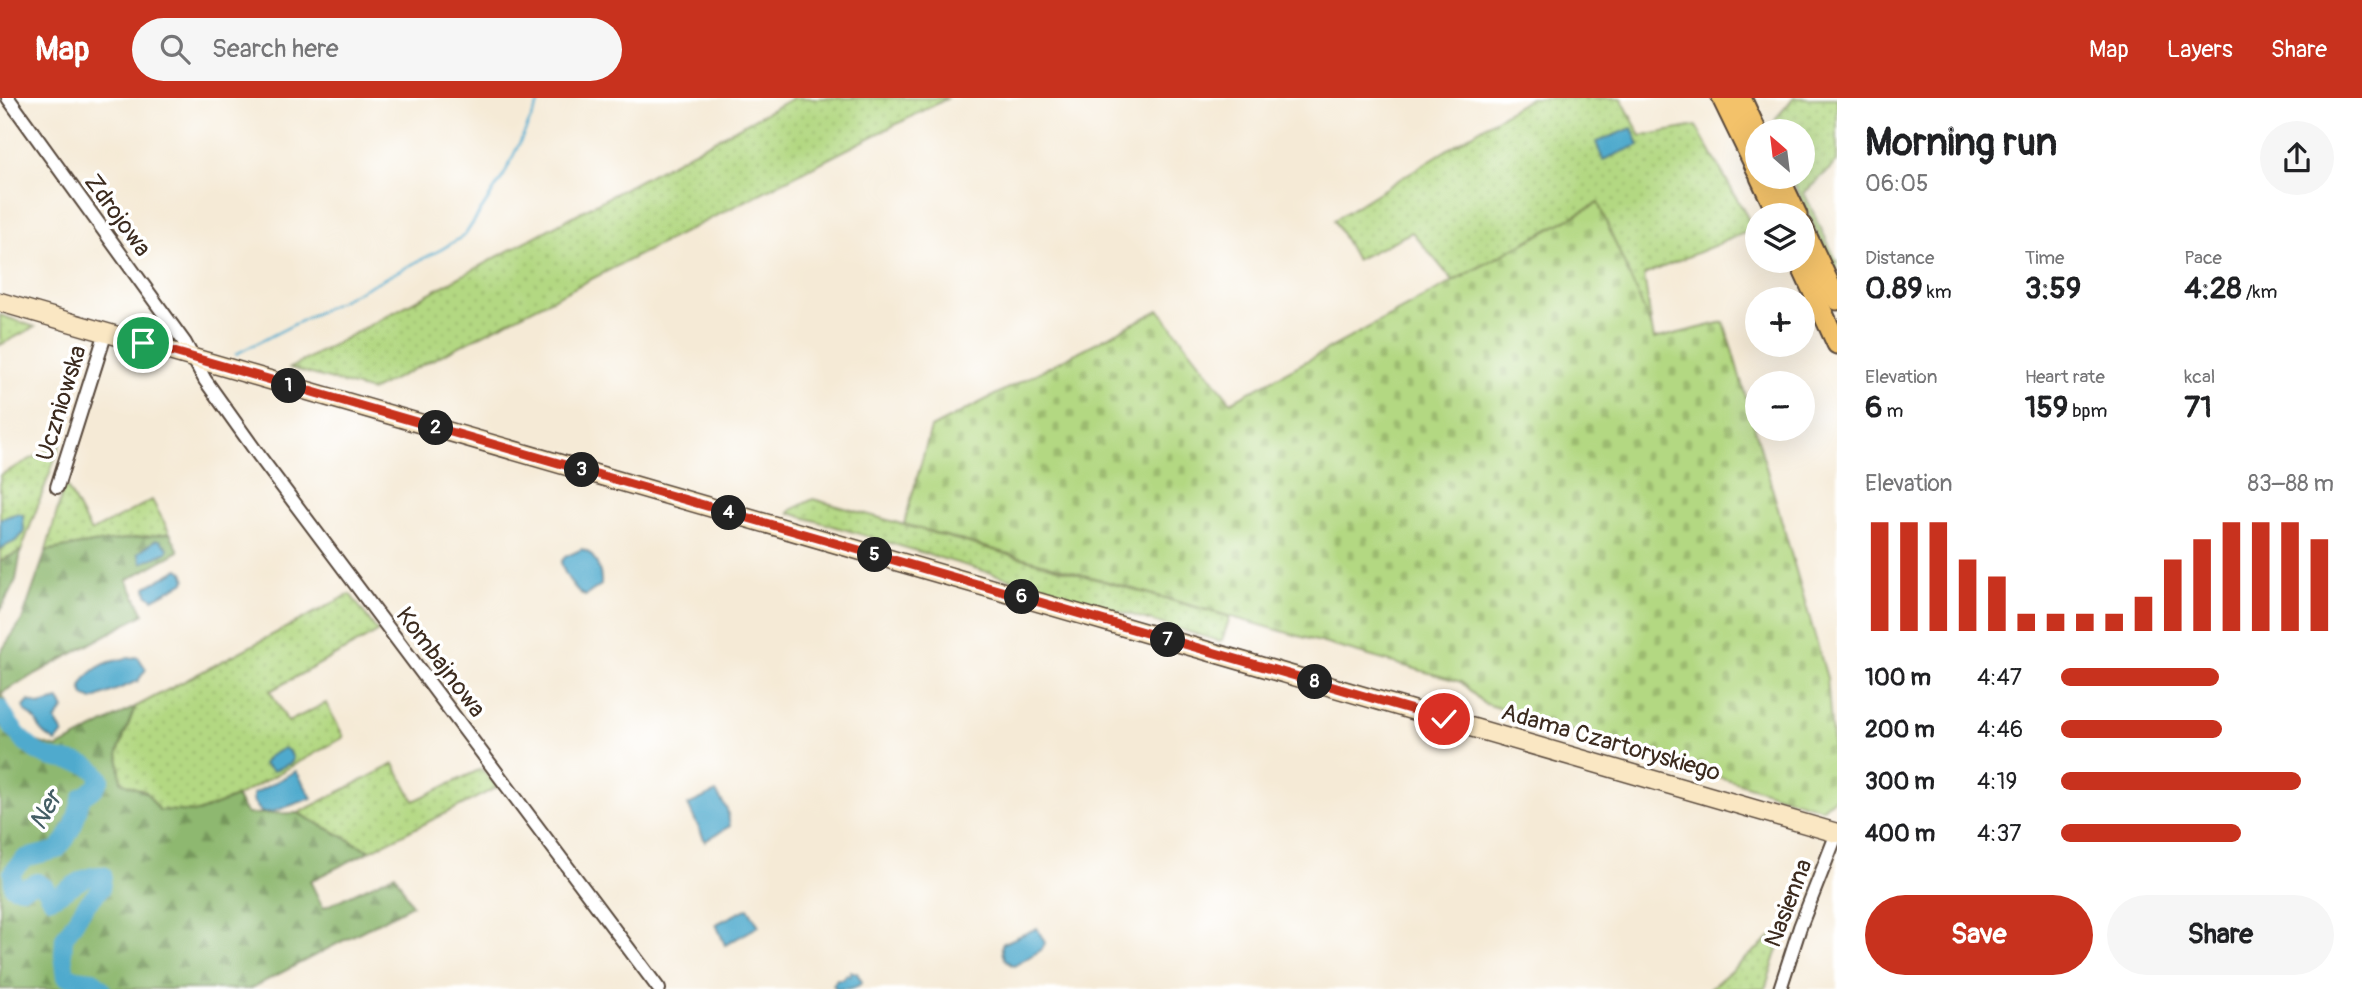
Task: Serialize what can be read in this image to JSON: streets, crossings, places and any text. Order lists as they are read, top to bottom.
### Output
{
  "streets": {
    "street": [
      "Zdrojowa",
      "Uczniowska",
      "Kombajnowa",
      "Adama Czartoryskiego",
      "Nasienna"
    ]
  },
  "crossings": [
    ["Zdrojowa", "Kombajnowa"],
    ["Zdrojowa", "Adama Czartoryskiego"],
    ["Uczniowska", "Adama Czartoryskiego"],
    ["Kombajnowa", "Adama Czartoryskiego"],
    ["Adama Czartoryskiego", "Nasienna"]
  ],
  "water": ["Ner"],
  "north": "top left",
  "page": {
    "header": "Map",
    "search": "Search here",
    "nav": ["Map", "Layers", "Share"],
    "heading": ["Morning run", "06:05"],
    "map_buttons": ["+", "−"],
    "stats": [
      ["Distance", "0.89 km"],
      ["Time", "3:59"],
      ["Pace", "4:28 /km"],
      ["Elevation", "6 m"],
      ["Heart rate", "159 bpm"],
      ["kcal", "71"]
    ],
    "pins": [
      "1",
      "2",
      "3",
      "4",
      "5",
      "6",
      "7",
      "8"
    ],
    "chart": ["Elevation", "83–88 m"],
    "list": [
      {
        "name": "100 m",
        "note": "4:47"
      },
      {
        "name": "200 m",
        "note": "4:46"
      },
      {
        "name": "300 m",
        "note": "4:19"
      },
      {
        "name": "400 m",
        "note": "4:37"
      }
    ],
    "buttons": ["Save", "Share"]
  }
}
